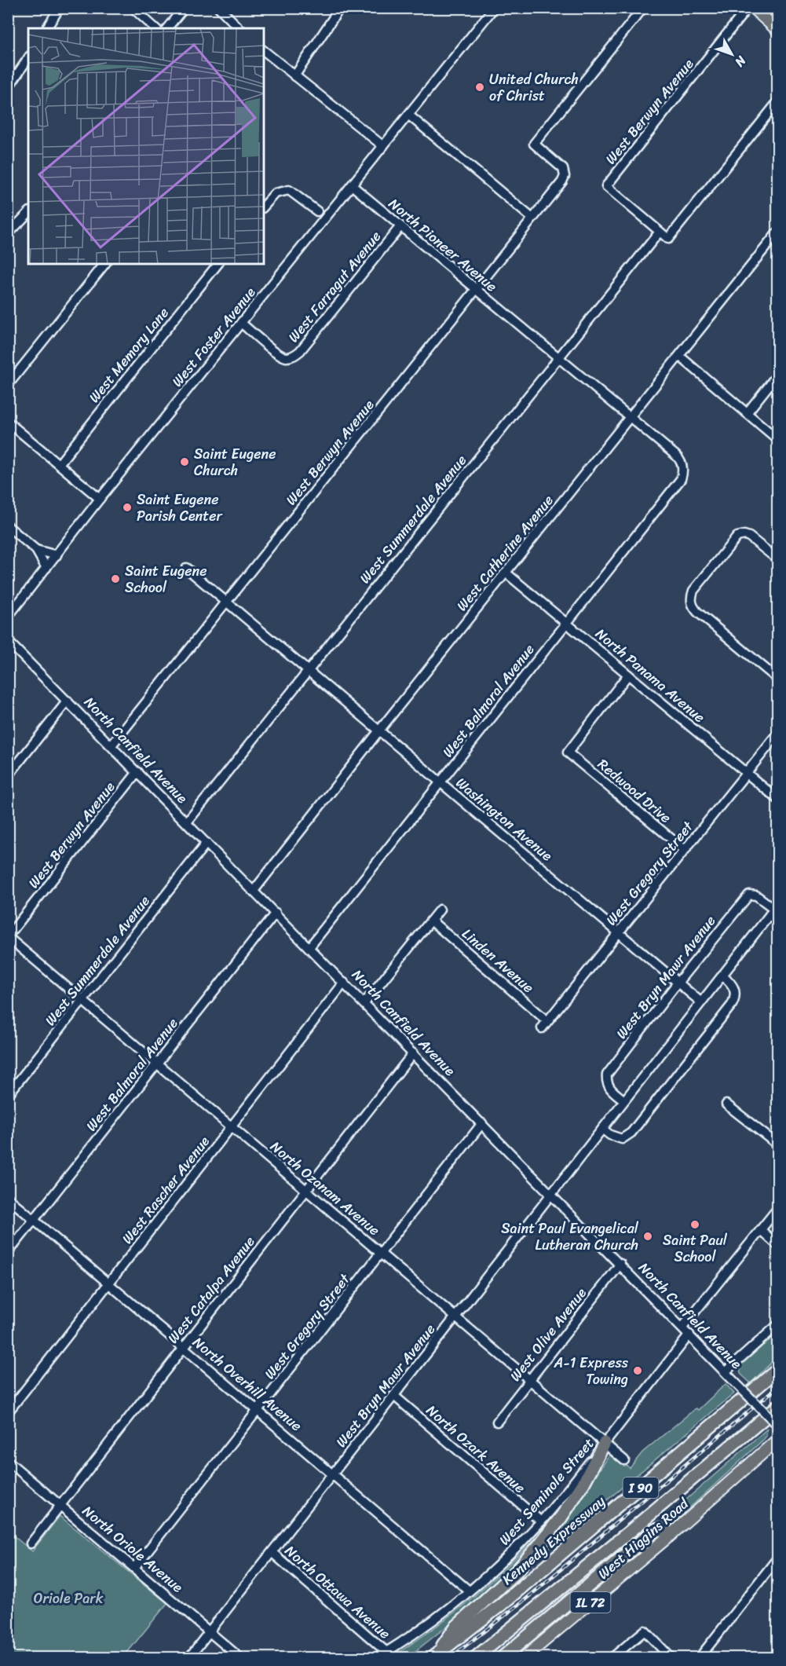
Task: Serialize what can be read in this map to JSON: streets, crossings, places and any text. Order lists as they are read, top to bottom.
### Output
{
  "streets": {
    "highway": ["I 90", "Kennedy Expressway"],
    "main road": ["West Higgins Road", "IL 72"],
    "street": [
      "West Berwyn Avenue",
      "North Pioneer Avenue",
      "West Farragut Avenue",
      "West Foster Avenue",
      "West Memory Lane",
      "West Summerdale Avenue",
      "West Catherine Avenue",
      "North Panama Avenue",
      "West Balmoral Avenue",
      "North Canfield Avenue",
      "Redwood Drive",
      "Washington Avenue",
      "West Gregory Street",
      "Linden Avenue",
      "West Bryn Mawr Avenue",
      "North Ozanam Avenue",
      "West Rascher Avenue",
      "West Catalpa Avenue",
      "West Olive Avenue",
      "North Overhill Avenue",
      "North Ozark Avenue",
      "West Seminole Street",
      "North Oriole Avenue",
      "North Ottawa Avenue"
    ]
  },
  "crossings": [
    ["West Berwyn Avenue", "North Pioneer Avenue"],
    ["West Berwyn Avenue", "West Summerdale Avenue"],
    ["West Berwyn Avenue", "North Canfield Avenue"],
    ["West Berwyn Avenue", "Washington Avenue"],
    ["West Berwyn Avenue", "North Ozanam Avenue"],
    ["North Pioneer Avenue", "West Farragut Avenue"],
    ["North Pioneer Avenue", "West Foster Avenue"],
    ["North Pioneer Avenue", "West Summerdale Avenue"],
    ["North Pioneer Avenue", "West Catherine Avenue"],
    ["North Pioneer Avenue", "West Balmoral Avenue"],
    ["West Farragut Avenue", "West Foster Avenue"],
    ["West Summerdale Avenue", "North Canfield Avenue"],
    ["West Summerdale Avenue", "Washington Avenue"],
    ["West Summerdale Avenue", "North Ozanam Avenue"],
    ["West Catherine Avenue", "North Panama Avenue"],
    ["West Catherine Avenue", "West Balmoral Avenue"],
    ["West Catherine Avenue", "North Canfield Avenue"],
    ["West Catherine Avenue", "Washington Avenue"],
    ["North Panama Avenue", "West Balmoral Avenue"],
    ["North Panama Avenue", "Redwood Drive"],
    ["North Panama Avenue", "West Gregory Street"],
    ["West Balmoral Avenue", "North Canfield Avenue"],
    ["West Balmoral Avenue", "Washington Avenue"],
    ["West Balmoral Avenue", "North Ozanam Avenue"],
    ["West Balmoral Avenue", "North Overhill Avenue"],
    ["North Canfield Avenue", "West Gregory Street"],
    ["North Canfield Avenue", "West Bryn Mawr Avenue"],
    ["North Canfield Avenue", "West Rascher Avenue"],
    ["North Canfield Avenue", "West Catalpa Avenue"],
    ["North Canfield Avenue", "West Olive Avenue"],
    ["North Canfield Avenue", "West Seminole Street"],
    ["Redwood Drive", "West Gregory Street"],
    ["Washington Avenue", "West Gregory Street"],
    ["Washington Avenue", "West Bryn Mawr Avenue"],
    ["West Gregory Street", "Linden Avenue"],
    ["West Gregory Street", "North Ozanam Avenue"],
    ["West Gregory Street", "North Overhill Avenue"],
    ["West Gregory Street", "North Oriole Avenue"],
    ["West Bryn Mawr Avenue", "North Ozanam Avenue"],
    ["West Bryn Mawr Avenue", "North Overhill Avenue"],
    ["West Bryn Mawr Avenue", "North Ozark Avenue"],
    ["West Bryn Mawr Avenue", "North Oriole Avenue"],
    ["West Bryn Mawr Avenue", "North Ottawa Avenue"],
    ["North Ozanam Avenue", "West Rascher Avenue"],
    ["North Ozanam Avenue", "West Catalpa Avenue"],
    ["North Ozanam Avenue", "West Olive Avenue"],
    ["North Ozanam Avenue", "West Seminole Street"],
    ["West Rascher Avenue", "North Overhill Avenue"],
    ["West Catalpa Avenue", "North Overhill Avenue"],
    ["West Catalpa Avenue", "North Oriole Avenue"],
    ["North Overhill Avenue", "West Seminole Street"],
    ["North Ozark Avenue", "West Seminole Street"],
    ["West Seminole Street", "North Ottawa Avenue"]
  ],
  "parks": ["Oriole Park"],
  "places": [
    "United Church of Christ",
    "Saint Eugene Church",
    "Saint Eugene Parish Center",
    "Saint Eugene School",
    "Saint Paul School",
    "Saint Paul Evangelical Lutheran Church",
    "A-1 Express Towing"
  ],
  "north": "bottom right"
}
